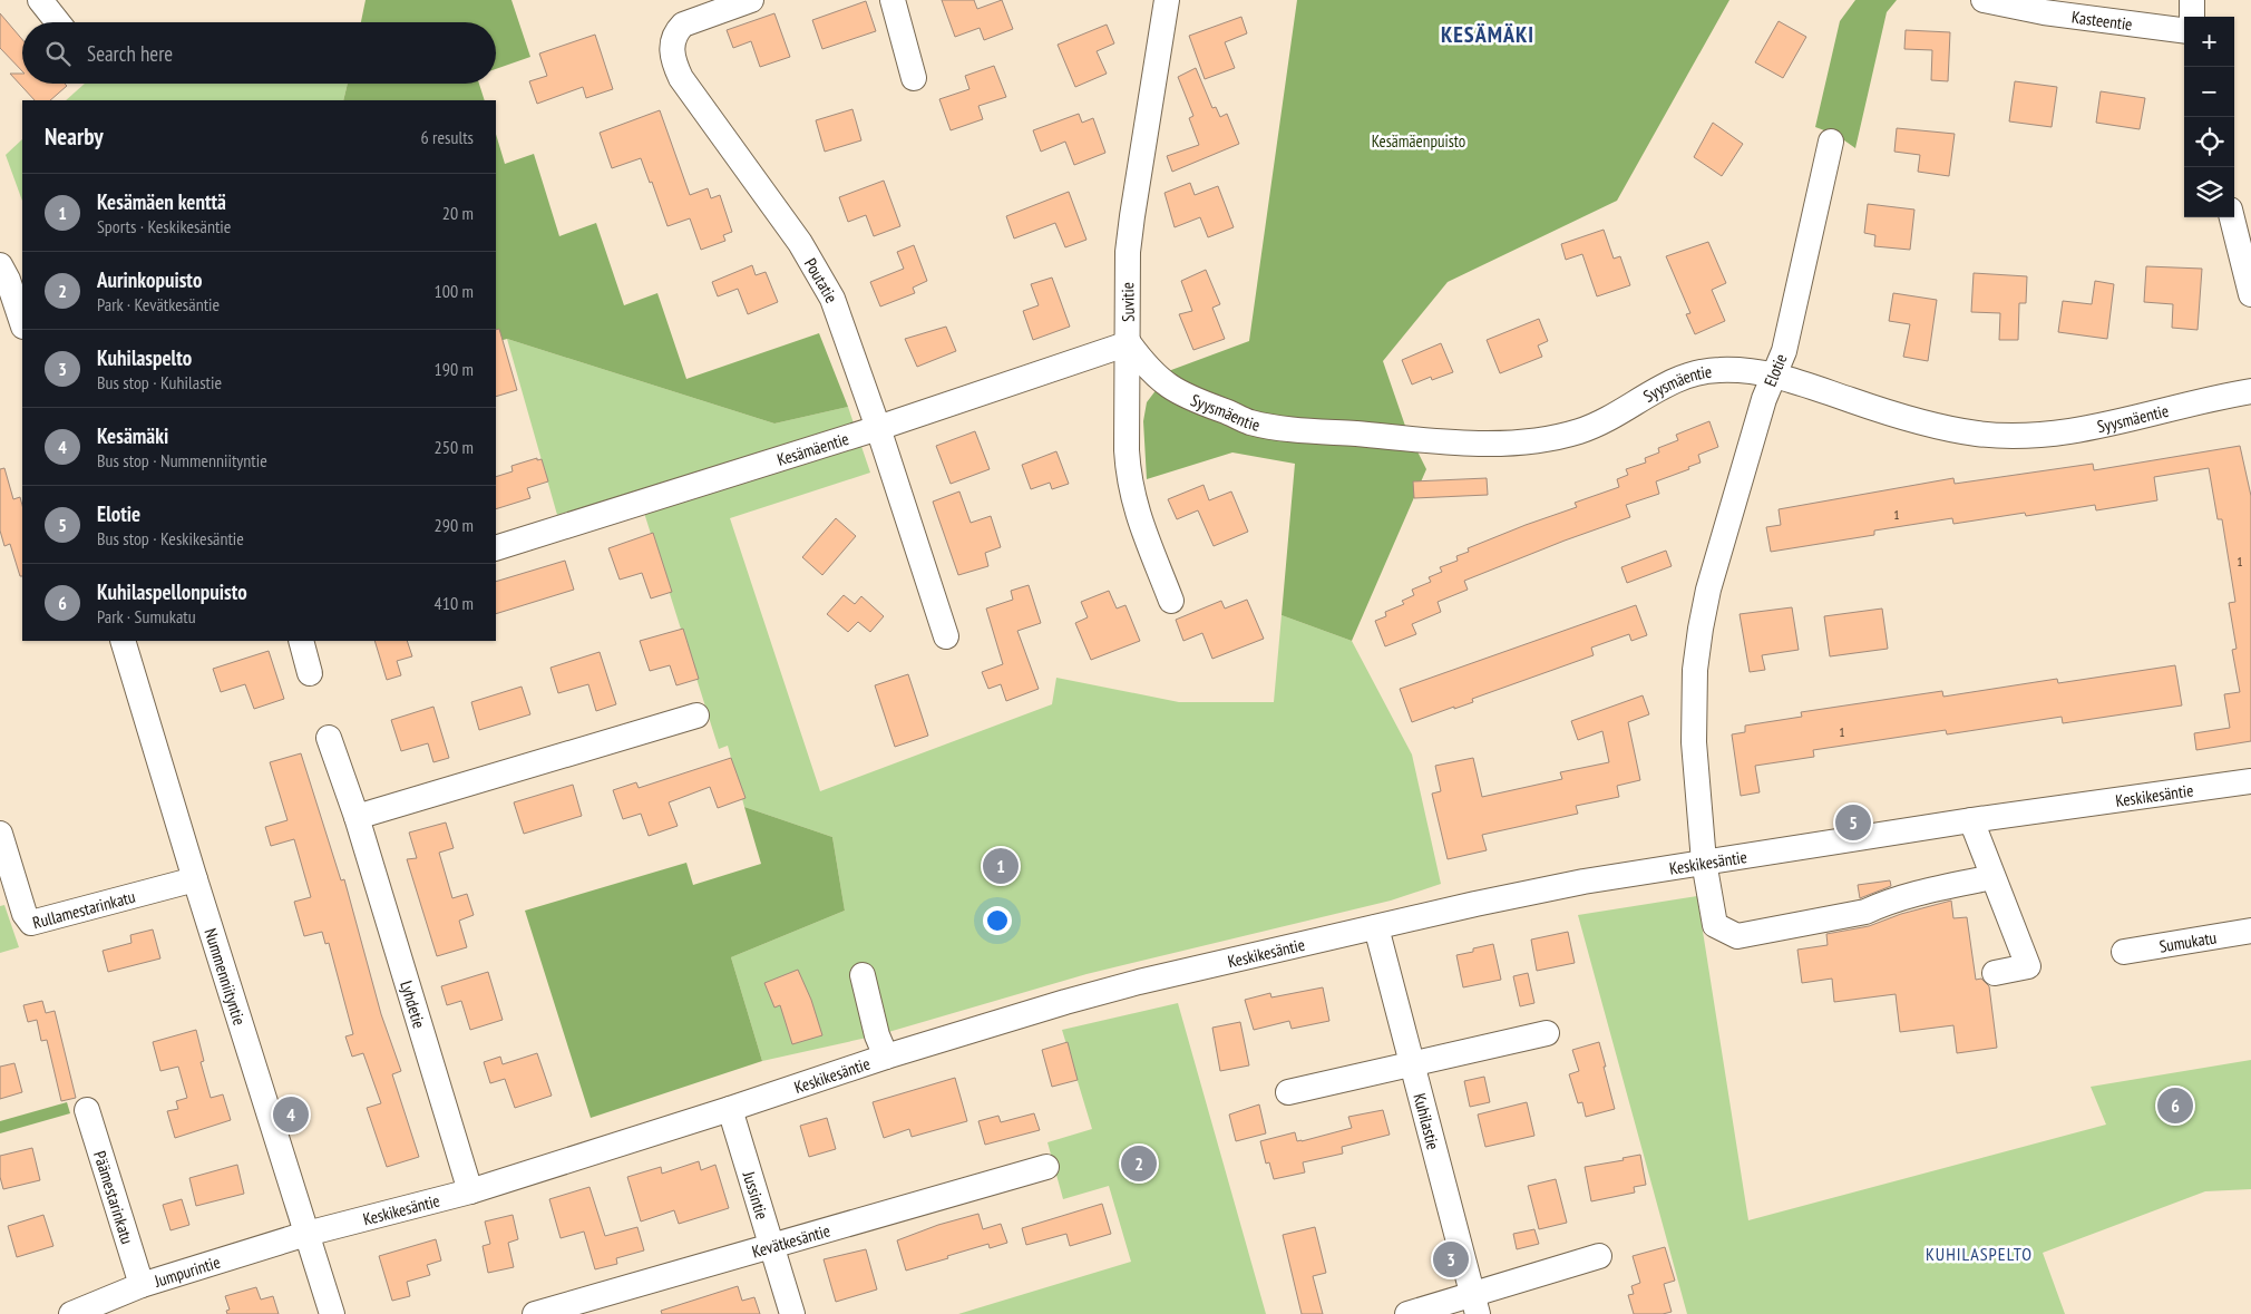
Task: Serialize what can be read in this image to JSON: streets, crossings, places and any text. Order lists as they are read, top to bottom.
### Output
{
  "streets": {
    "street": [
      "Kasteentie",
      "Poutatie",
      "Suvitie",
      "Elotie",
      "Syysmäentie",
      "Kesämäentie",
      "Keskikesäntie",
      "Rullamestarinkatu",
      "Sumukatu",
      "Nummenniityntie",
      "Lyhdetie",
      "Kuhilastie",
      "Jussintie",
      "Päämestarinkatu",
      "Kevätkesäntie",
      "Jumpurintie"
    ]
  },
  "crossings": [
    ["Poutatie", "Kesämäentie"],
    ["Suvitie", "Syysmäentie"],
    ["Suvitie", "Kesämäentie"],
    ["Elotie", "Syysmäentie"],
    ["Elotie", "Keskikesäntie"],
    ["Syysmäentie", "Kesämäentie"],
    ["Keskikesäntie", "Nummenniityntie"],
    ["Keskikesäntie", "Lyhdetie"],
    ["Keskikesäntie", "Kuhilastie"],
    ["Keskikesäntie", "Jussintie"],
    ["Keskikesäntie", "Jumpurintie"],
    ["Rullamestarinkatu", "Nummenniityntie"],
    ["Nummenniityntie", "Jumpurintie"],
    ["Jussintie", "Kevätkesäntie"],
    ["Päämestarinkatu", "Jumpurintie"]
  ],
  "districts": ["KESÄMÄKI", "KUHILASPELTO"],
  "parks": ["Kesämäenpuisto"],
  "house_numbers": ["1", "1", "1"],
  "page": {
    "map_buttons": ["+", "−"],
    "search": "Search here",
    "heading": ["Nearby", "6 results"],
    "list": [
      {
        "mark": "1",
        "name": "Kesämäen kenttä",
        "note": "Sports · Keskikesäntie",
        "value": "20 m"
      },
      {
        "mark": "2",
        "name": "Aurinkopuisto",
        "note": "Park · Kevätkesäntie",
        "value": "100 m"
      },
      {
        "mark": "3",
        "name": "Kuhilaspelto",
        "note": "Bus stop · Kuhilastie",
        "value": "190 m"
      },
      {
        "mark": "4",
        "name": "Kesämäki",
        "note": "Bus stop · Nummenniityntie",
        "value": "250 m"
      },
      {
        "mark": "5",
        "name": "Elotie",
        "note": "Bus stop · Keskikesäntie",
        "value": "290 m"
      },
      {
        "mark": "6",
        "name": "Kuhilaspellonpuisto",
        "note": "Park · Sumukatu",
        "value": "410 m"
      }
    ],
    "pins": [
      "5",
      "1",
      "6",
      "4",
      "2",
      "3"
    ]
  }
}
